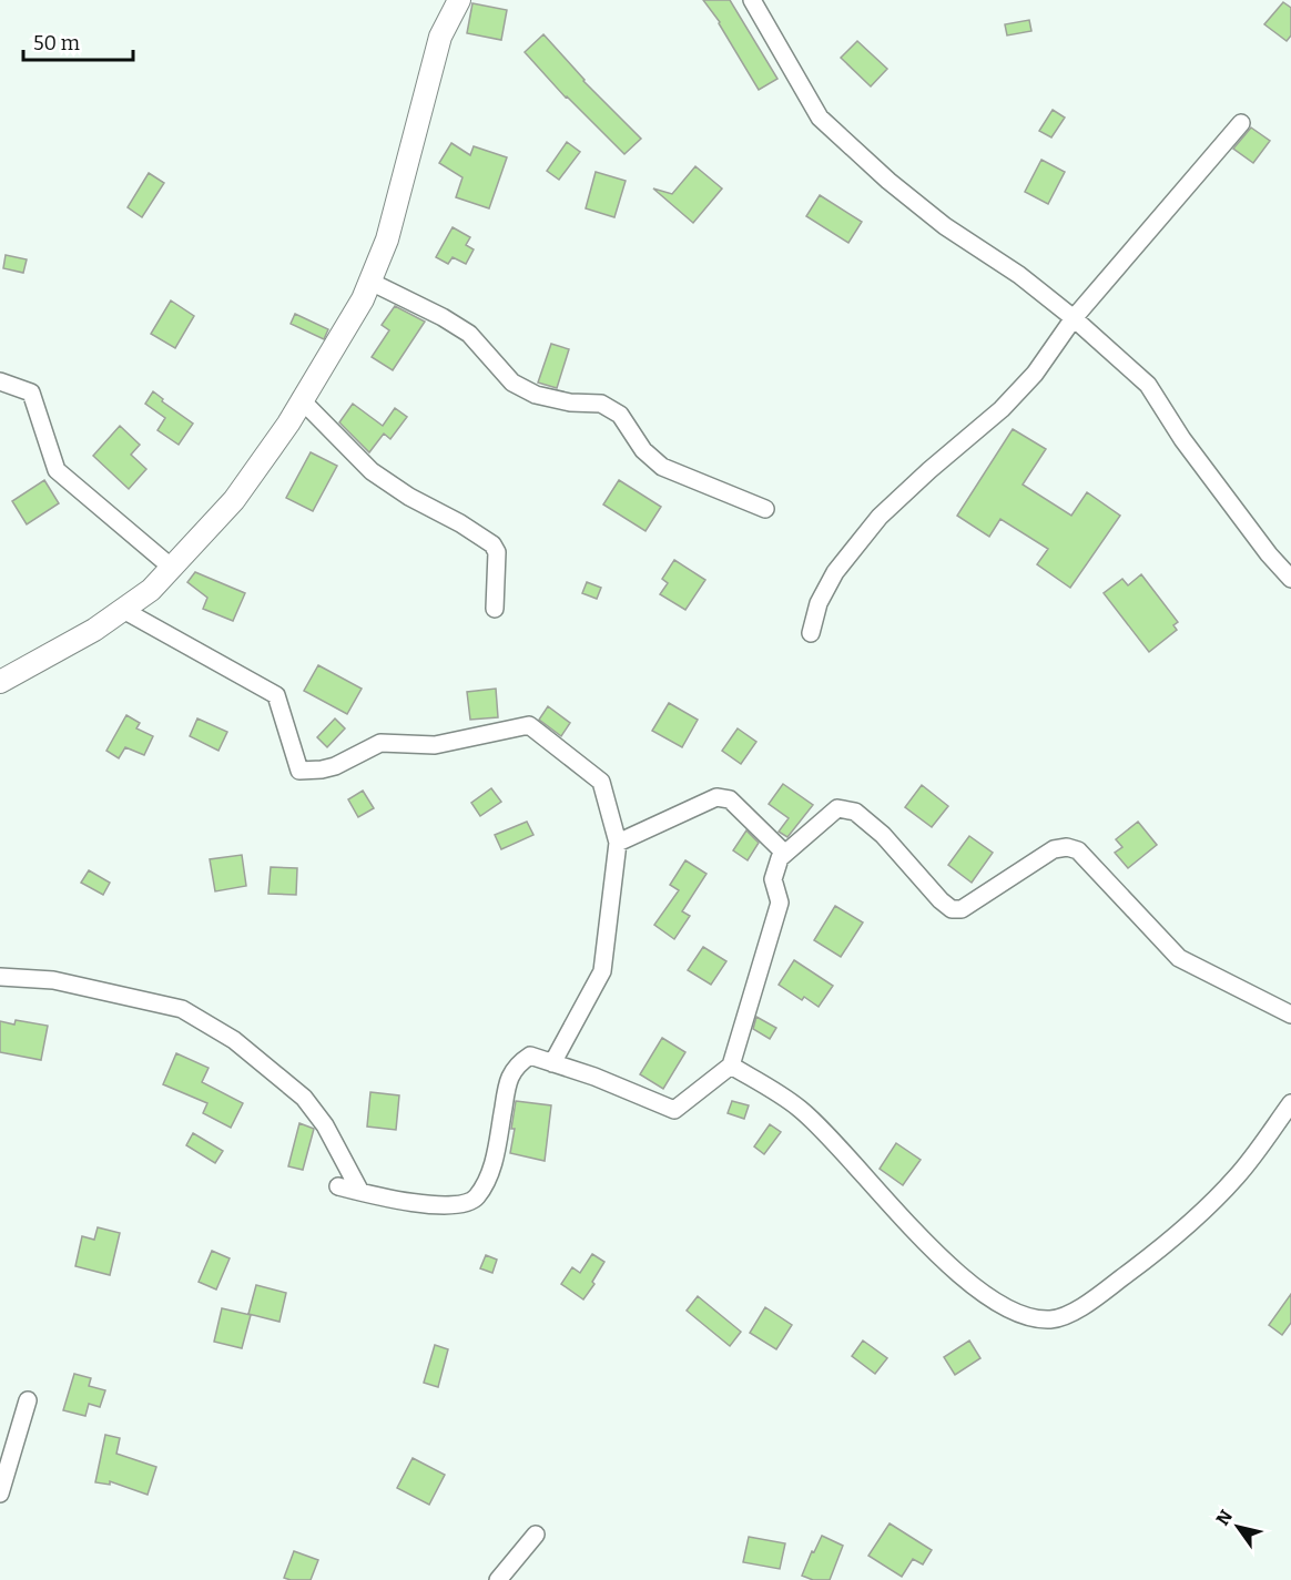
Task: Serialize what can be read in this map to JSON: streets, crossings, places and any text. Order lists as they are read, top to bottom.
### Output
{
  "scale_bar": "50 m",
  "north": "top left"
}
